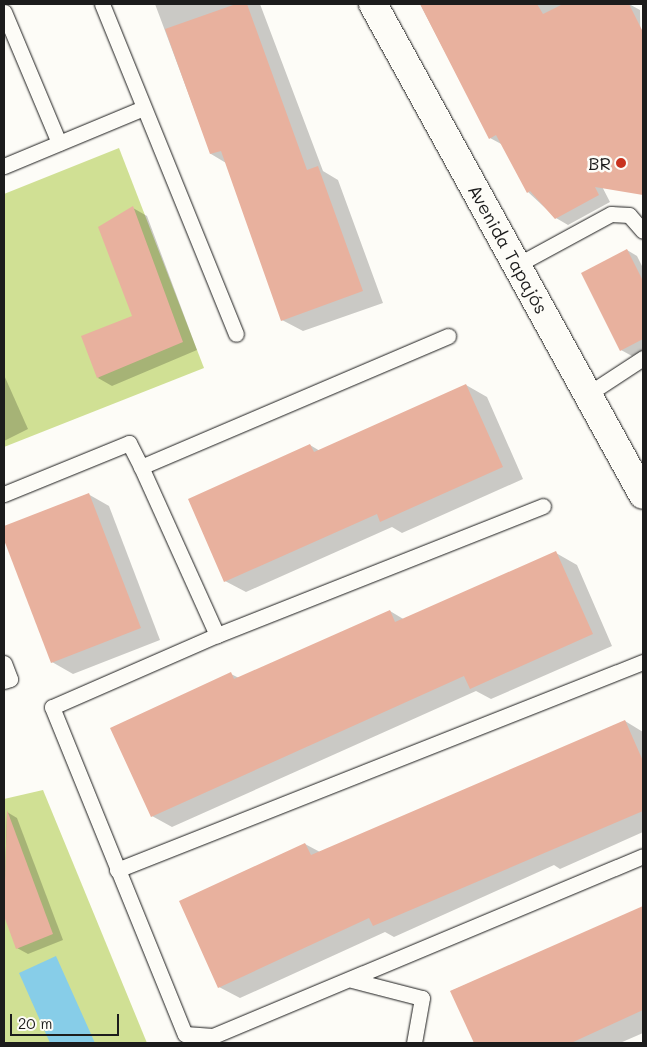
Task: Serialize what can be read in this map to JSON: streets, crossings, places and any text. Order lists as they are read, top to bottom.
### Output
{
  "streets": {
    "main road": ["Avenida Tapajós"]
  },
  "places": ["BR"],
  "scale_bar": "20 m"
}
